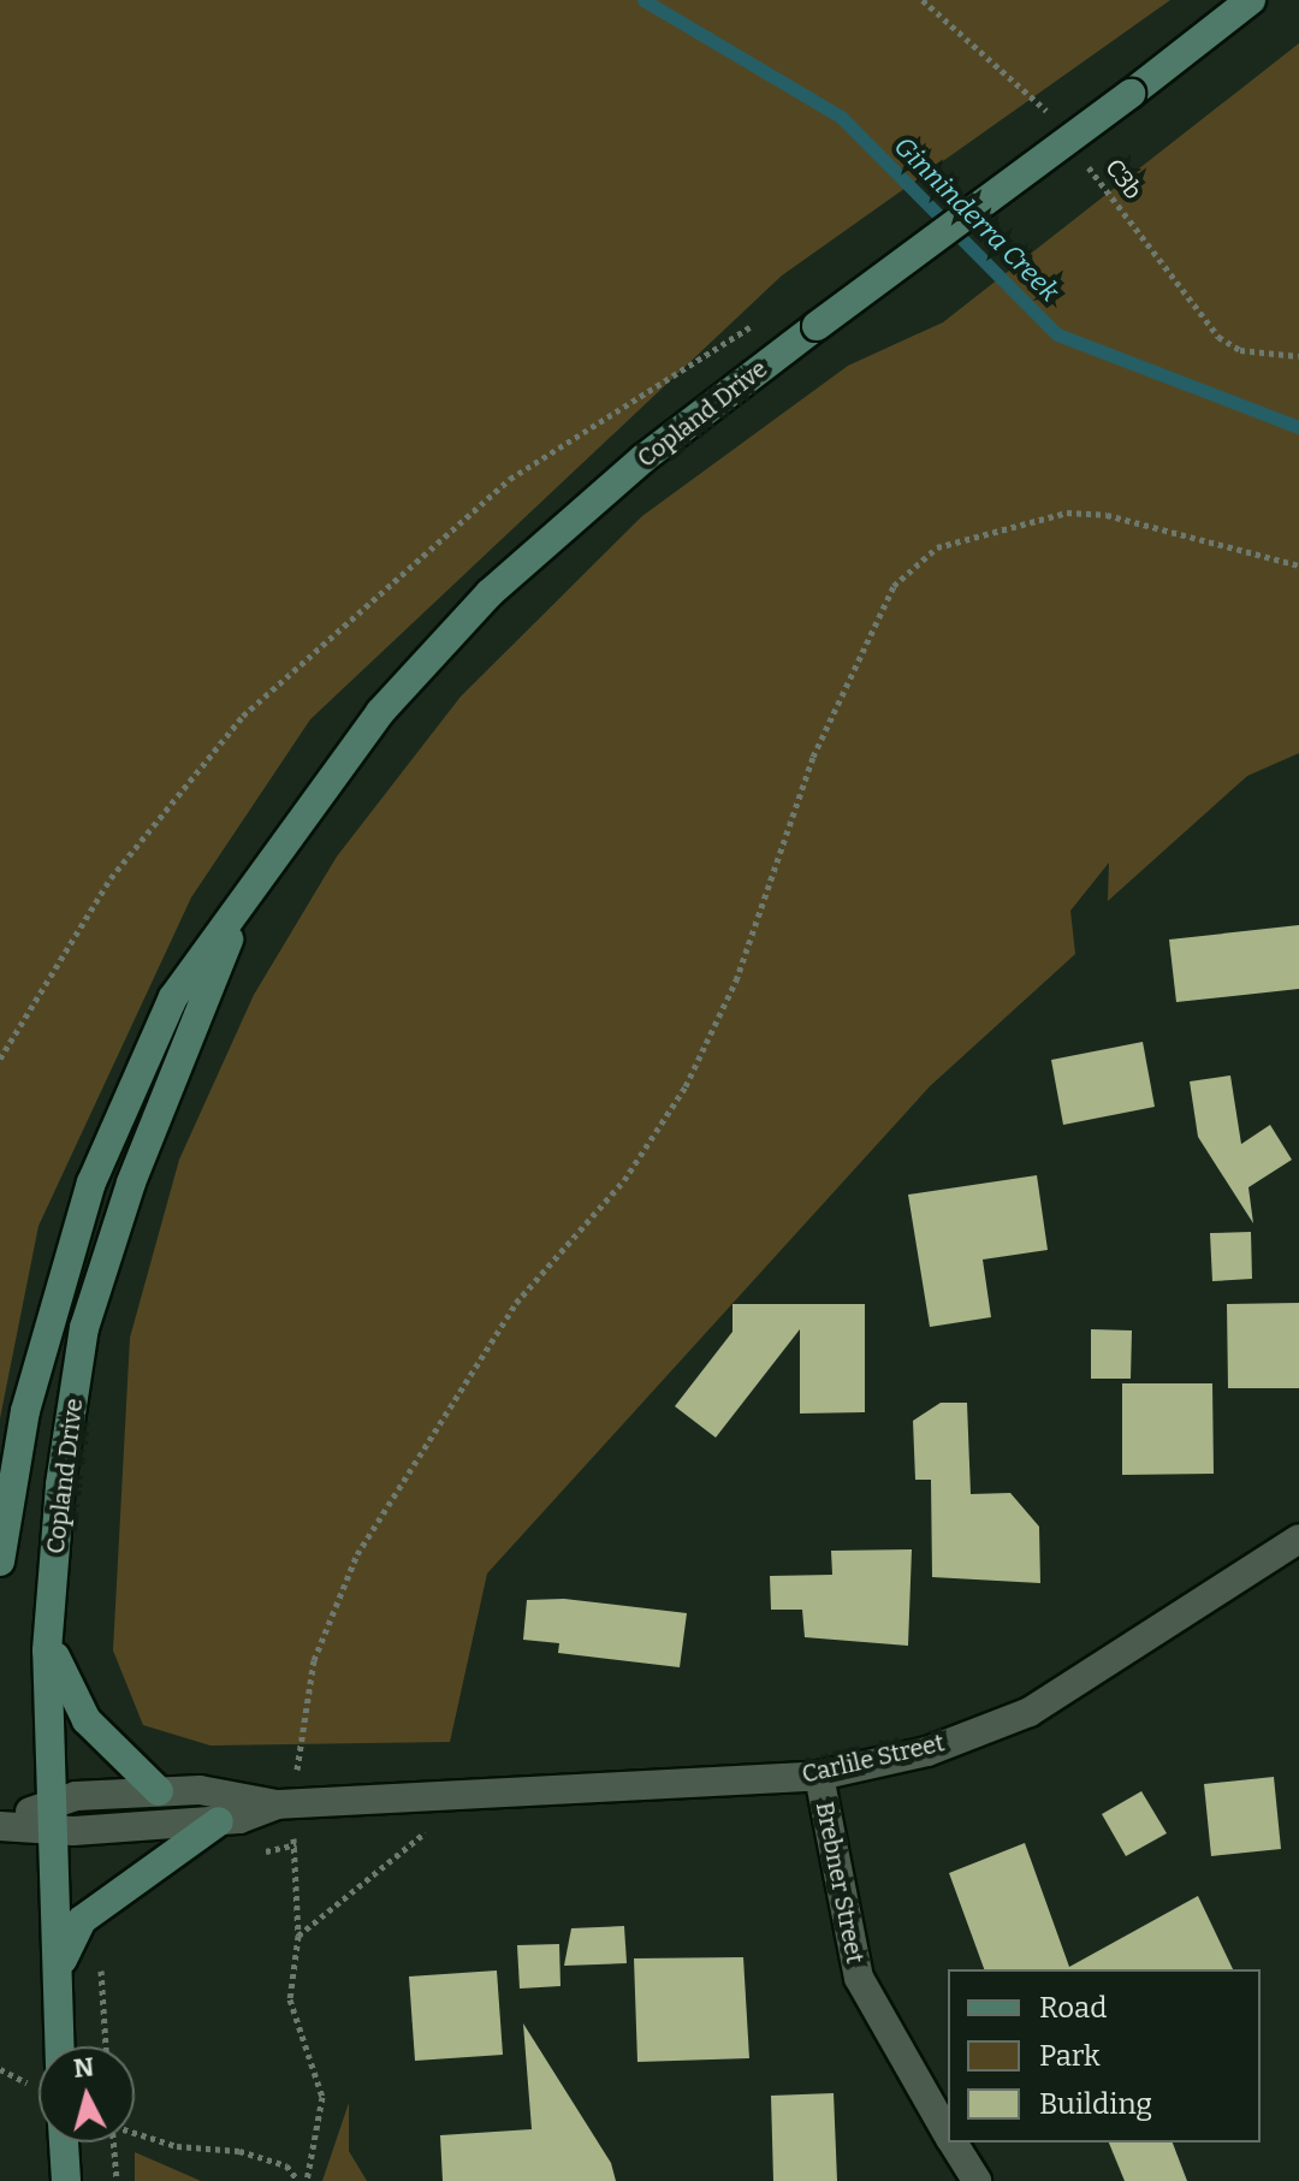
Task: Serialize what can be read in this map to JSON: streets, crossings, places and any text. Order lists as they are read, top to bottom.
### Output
{
  "streets": {
    "main road": ["Copland Drive"],
    "street": ["Carlile Street", "Brebner Street"],
    "path": ["C3b"]
  },
  "crossings": [
    ["Copland Drive", "Carlile Street"],
    ["Carlile Street", "Brebner Street"]
  ],
  "water": ["Ginninderra Creek"],
  "legend": ["Road", "Park", "Building"],
  "north": "top"
}
